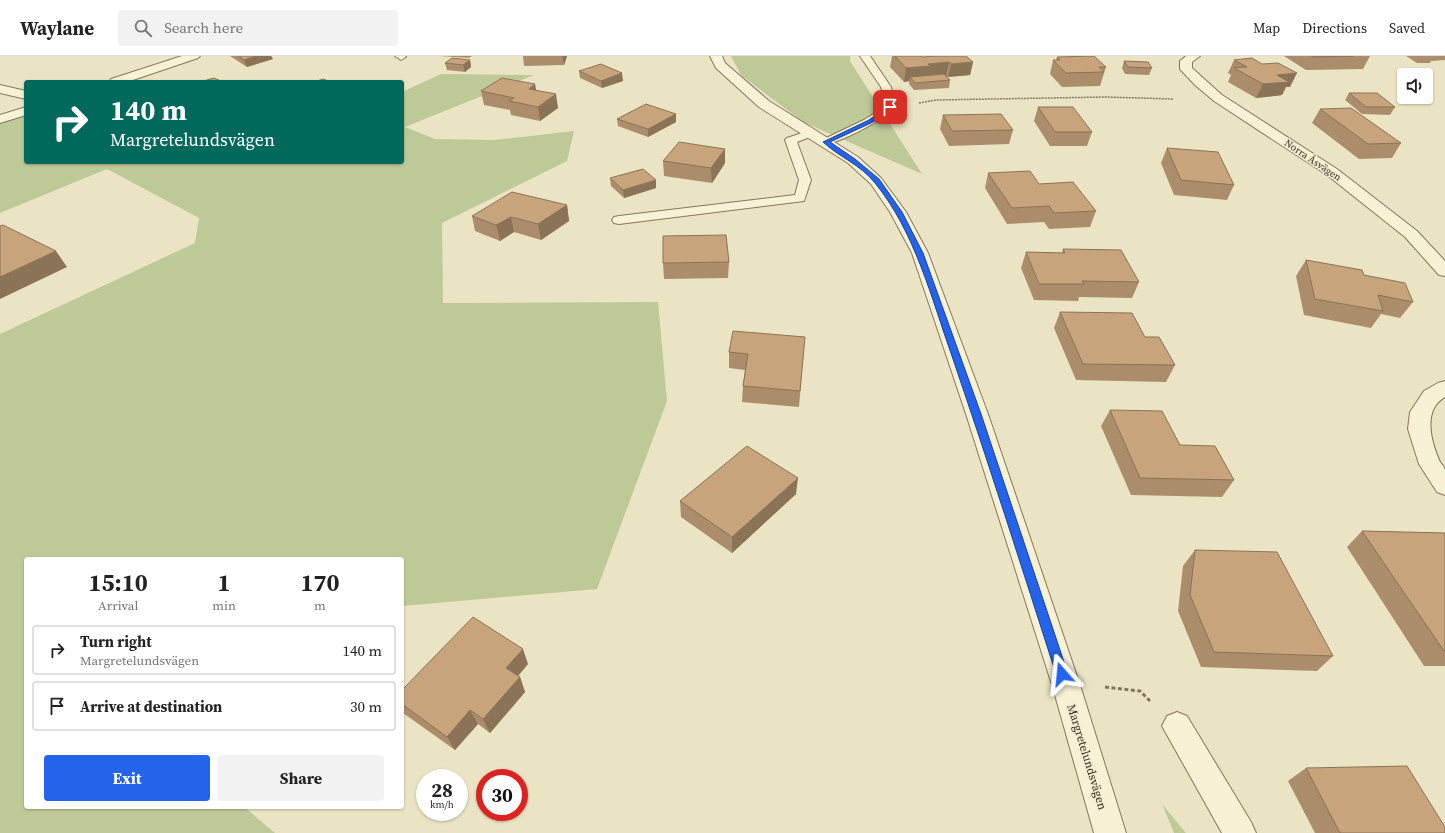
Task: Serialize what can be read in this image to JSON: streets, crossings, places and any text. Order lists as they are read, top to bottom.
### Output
{
  "streets": {
    "street": ["Norra Åsvägen", "Margretelundsvägen"]
  },
  "page": {
    "header": "Waylane",
    "search": "Search here",
    "nav": ["Map", "Directions", "Saved"],
    "turn": ["140 m", "Margretelundsvägen"],
    "eta": [
      "15:10",
      "Arrival",
      "1",
      "min",
      "170",
      "m"
    ],
    "list": [
      {
        "name": "Turn right",
        "note": "Margretelundsvägen",
        "value": "140 m"
      },
      {
        "name": "Arrive at destination",
        "value": "30 m"
      }
    ],
    "buttons": ["Exit", "Share"],
    "speed": "28 km/h",
    "limit": "30"
  }
}
